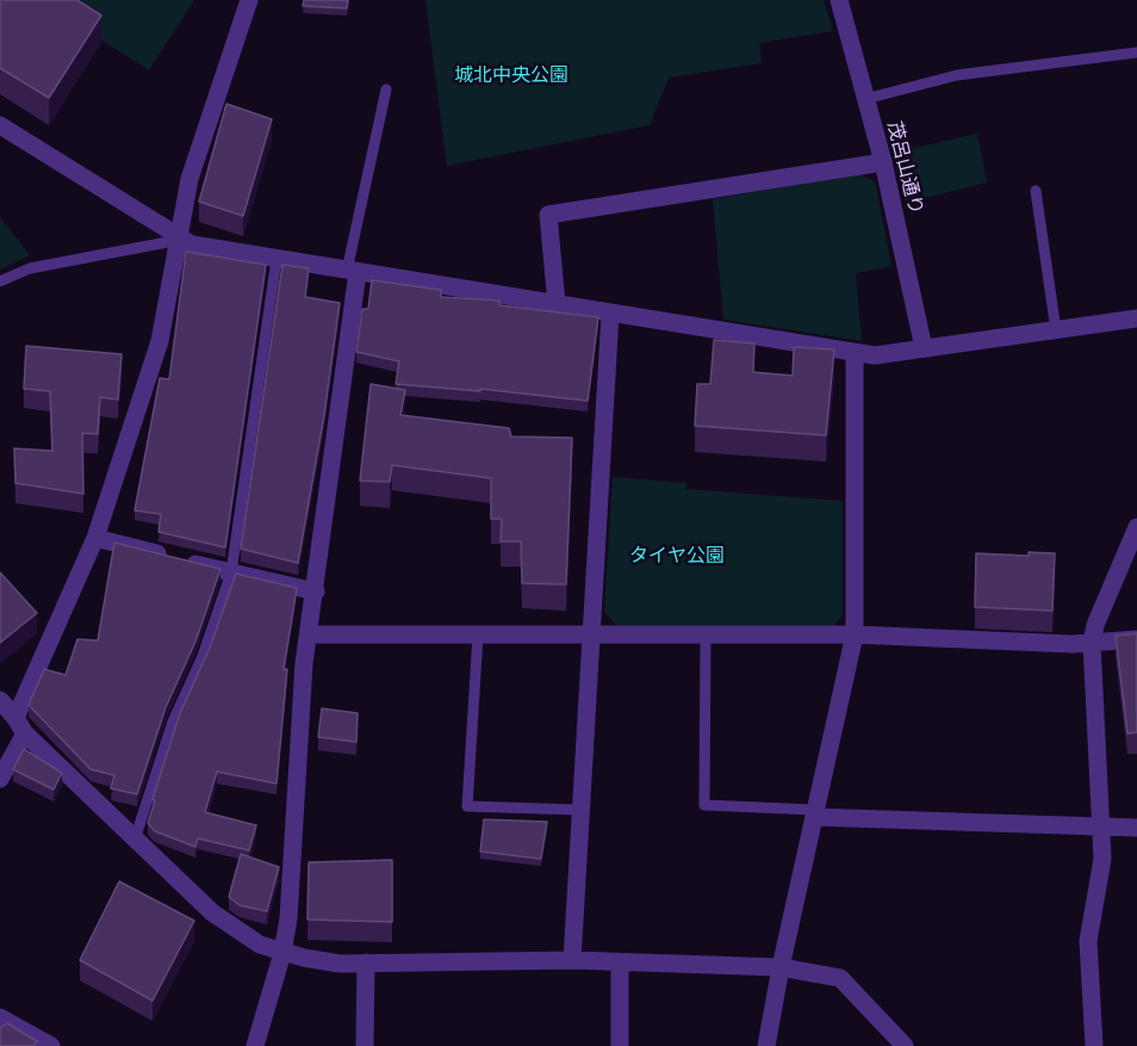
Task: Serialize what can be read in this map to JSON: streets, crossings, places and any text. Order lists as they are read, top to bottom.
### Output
{
  "streets": {
    "street": ["茂呂山通り"]
  },
  "parks": ["城北中央公園", "タイヤ公園"]
}
